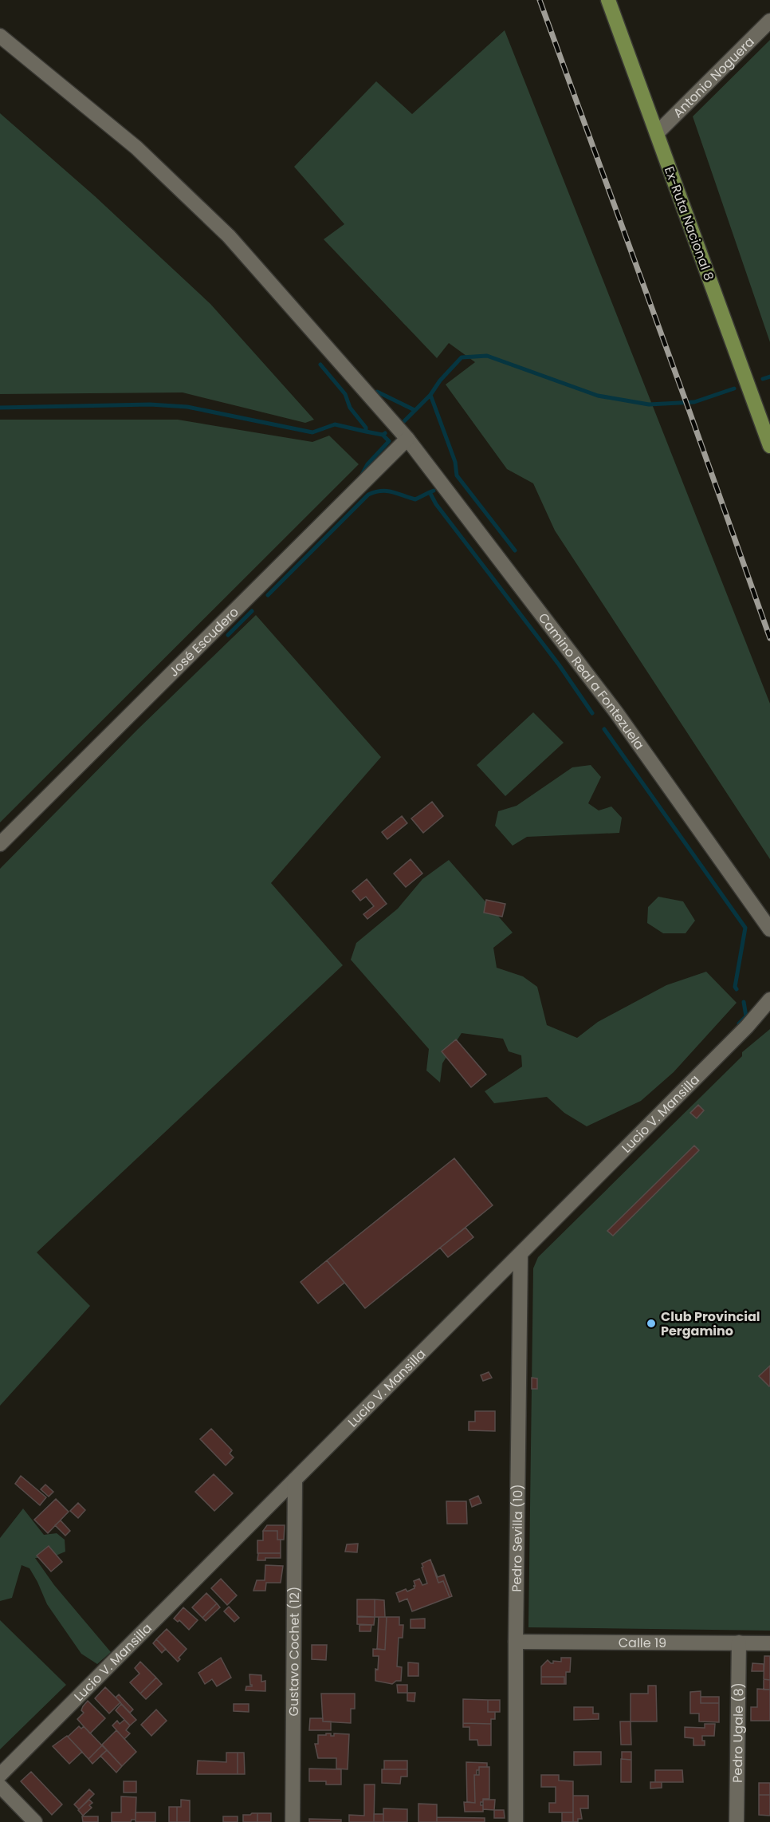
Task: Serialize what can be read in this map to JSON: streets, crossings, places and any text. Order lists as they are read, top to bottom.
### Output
{
  "streets": {
    "main road": ["Ex-Ruta Nacional 8"],
    "street": [
      "Antonio Noguera",
      "José Escudero",
      "Camino Real a Fontezuela",
      "Lucio V. Mansilla",
      "Pedro Sevilla (10)",
      "Calle 19",
      "Gustavo Cochet (12)",
      "Pedro Ugale (8)"
    ]
  },
  "crossings": [
    ["Antonio Noguera", "Ex-Ruta Nacional 8"],
    ["José Escudero", "Camino Real a Fontezuela"],
    ["Lucio V. Mansilla", "Pedro Sevilla (10)"],
    ["Lucio V. Mansilla", "Gustavo Cochet (12)"],
    ["Pedro Sevilla (10)", "Calle 19"],
    ["Calle 19", "Pedro Ugale (8)"]
  ],
  "places": ["Club Provincial Pergamino"]
}
